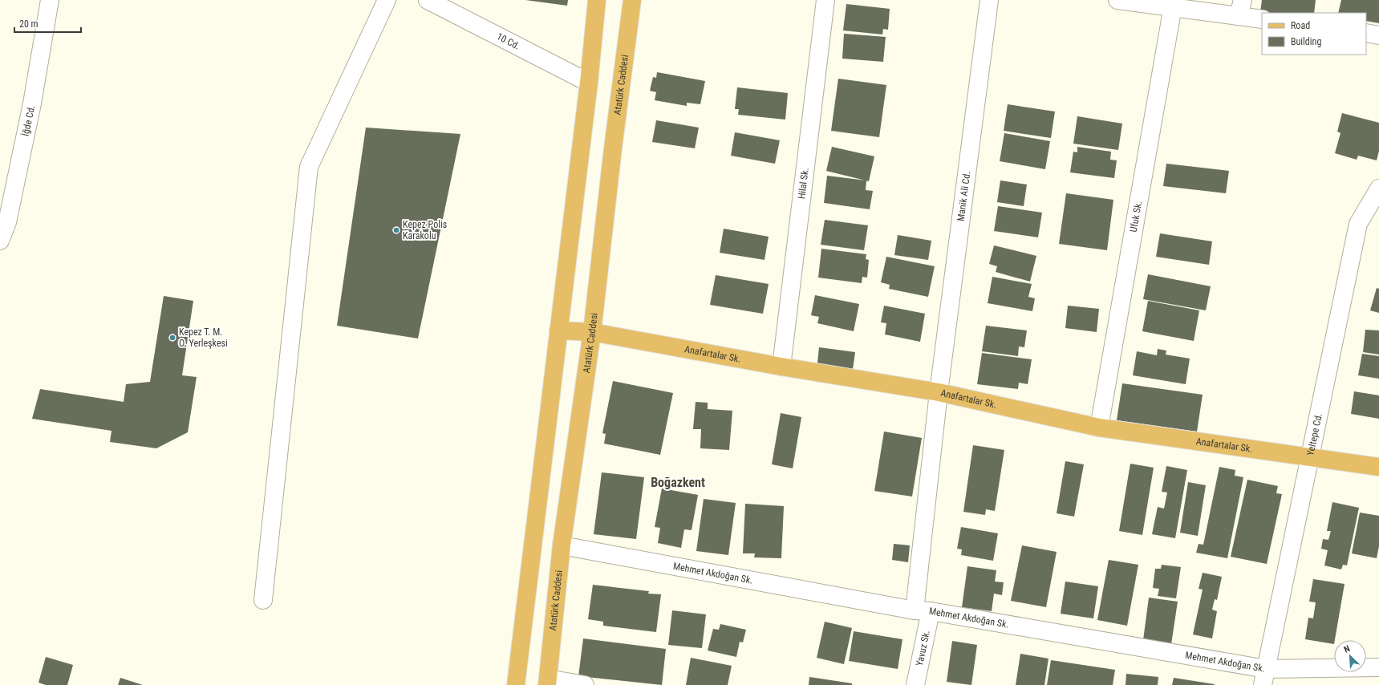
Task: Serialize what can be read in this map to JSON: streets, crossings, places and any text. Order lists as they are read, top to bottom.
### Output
{
  "streets": {
    "main road": ["Atatürk Caddesi", "Anafartalar Sk."],
    "street": [
      "10 Cd.",
      "İğde Cd.",
      "Hilal Sk.",
      "Manik Ali Cd.",
      "Ufuk Sk.",
      "Yeltepe Cd.",
      "Mehmet Akdoğan Sk.",
      "Yavuz Sk."
    ]
  },
  "crossings": [
    ["Atatürk Caddesi", "Anafartalar Sk."],
    ["Atatürk Caddesi", "Mehmet Akdoğan Sk."],
    ["Hilal Sk.", "Anafartalar Sk."],
    ["Manik Ali Cd.", "Anafartalar Sk."],
    ["Manik Ali Cd.", "Mehmet Akdoğan Sk."],
    ["Manik Ali Cd.", "Yavuz Sk."],
    ["Ufuk Sk.", "Anafartalar Sk."],
    ["Anafartalar Sk.", "Yeltepe Cd."],
    ["Yeltepe Cd.", "Mehmet Akdoğan Sk."],
    ["Mehmet Akdoğan Sk.", "Yavuz Sk."]
  ],
  "districts": ["Boğazkent"],
  "places": ["Kepez Polis Karakolu", "Kepez T. M. O. Yerleşkesi"],
  "legend": ["Road", "Building"],
  "scale_bar": "20 m",
  "north": "top left"
}
